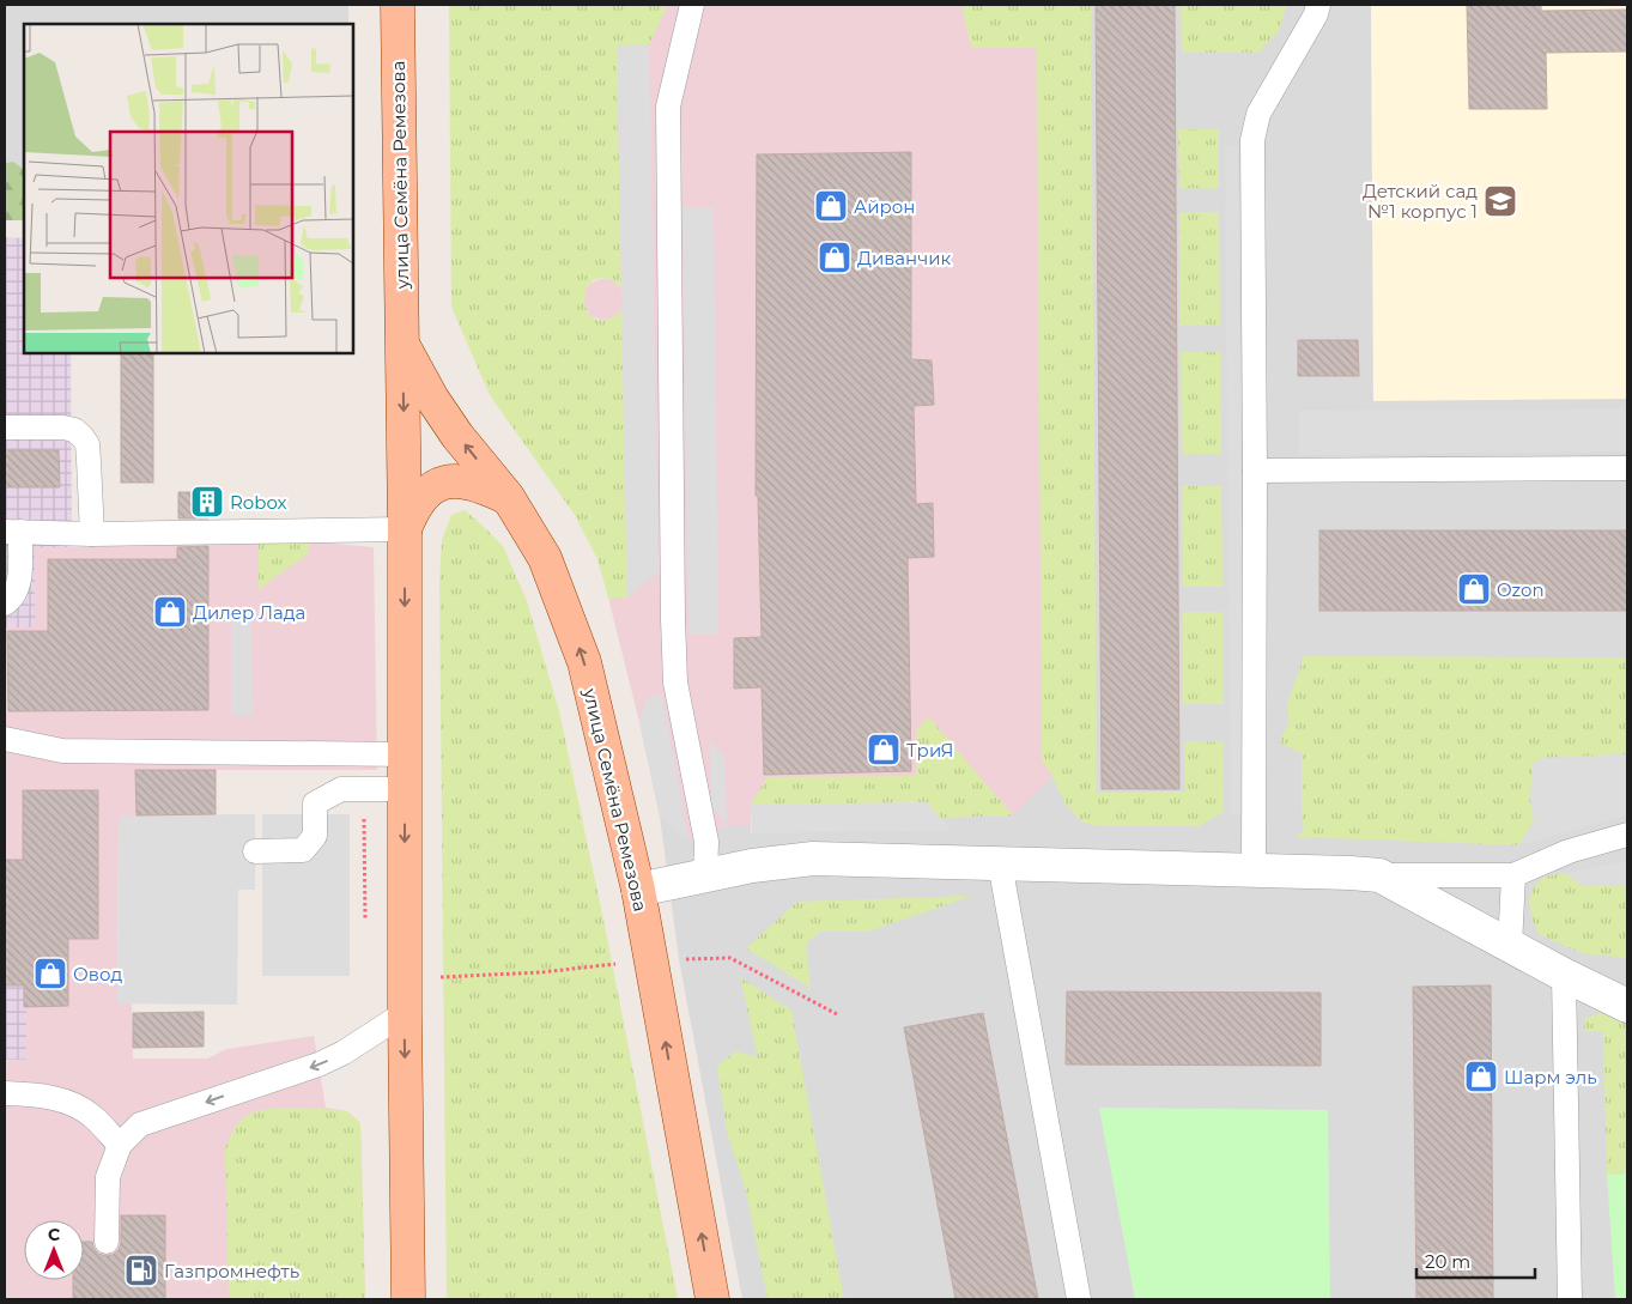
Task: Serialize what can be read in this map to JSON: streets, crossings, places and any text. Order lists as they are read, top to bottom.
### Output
{
  "streets": {
    "main road": ["улица Семёна Ремезова"]
  },
  "places": {
    "school or university": ["Детский сад №1 корпус 1"],
    "shop": [
      "Айрон",
      "Диванчик",
      "Ozon",
      "Дилер Лада",
      "ТриЯ",
      "Овод",
      "Шарм эль"
    ],
    "building": ["Robox"],
    "fuel station": ["Газпромнефть"]
  },
  "scale_bar": "20 m",
  "north": "top"
}
